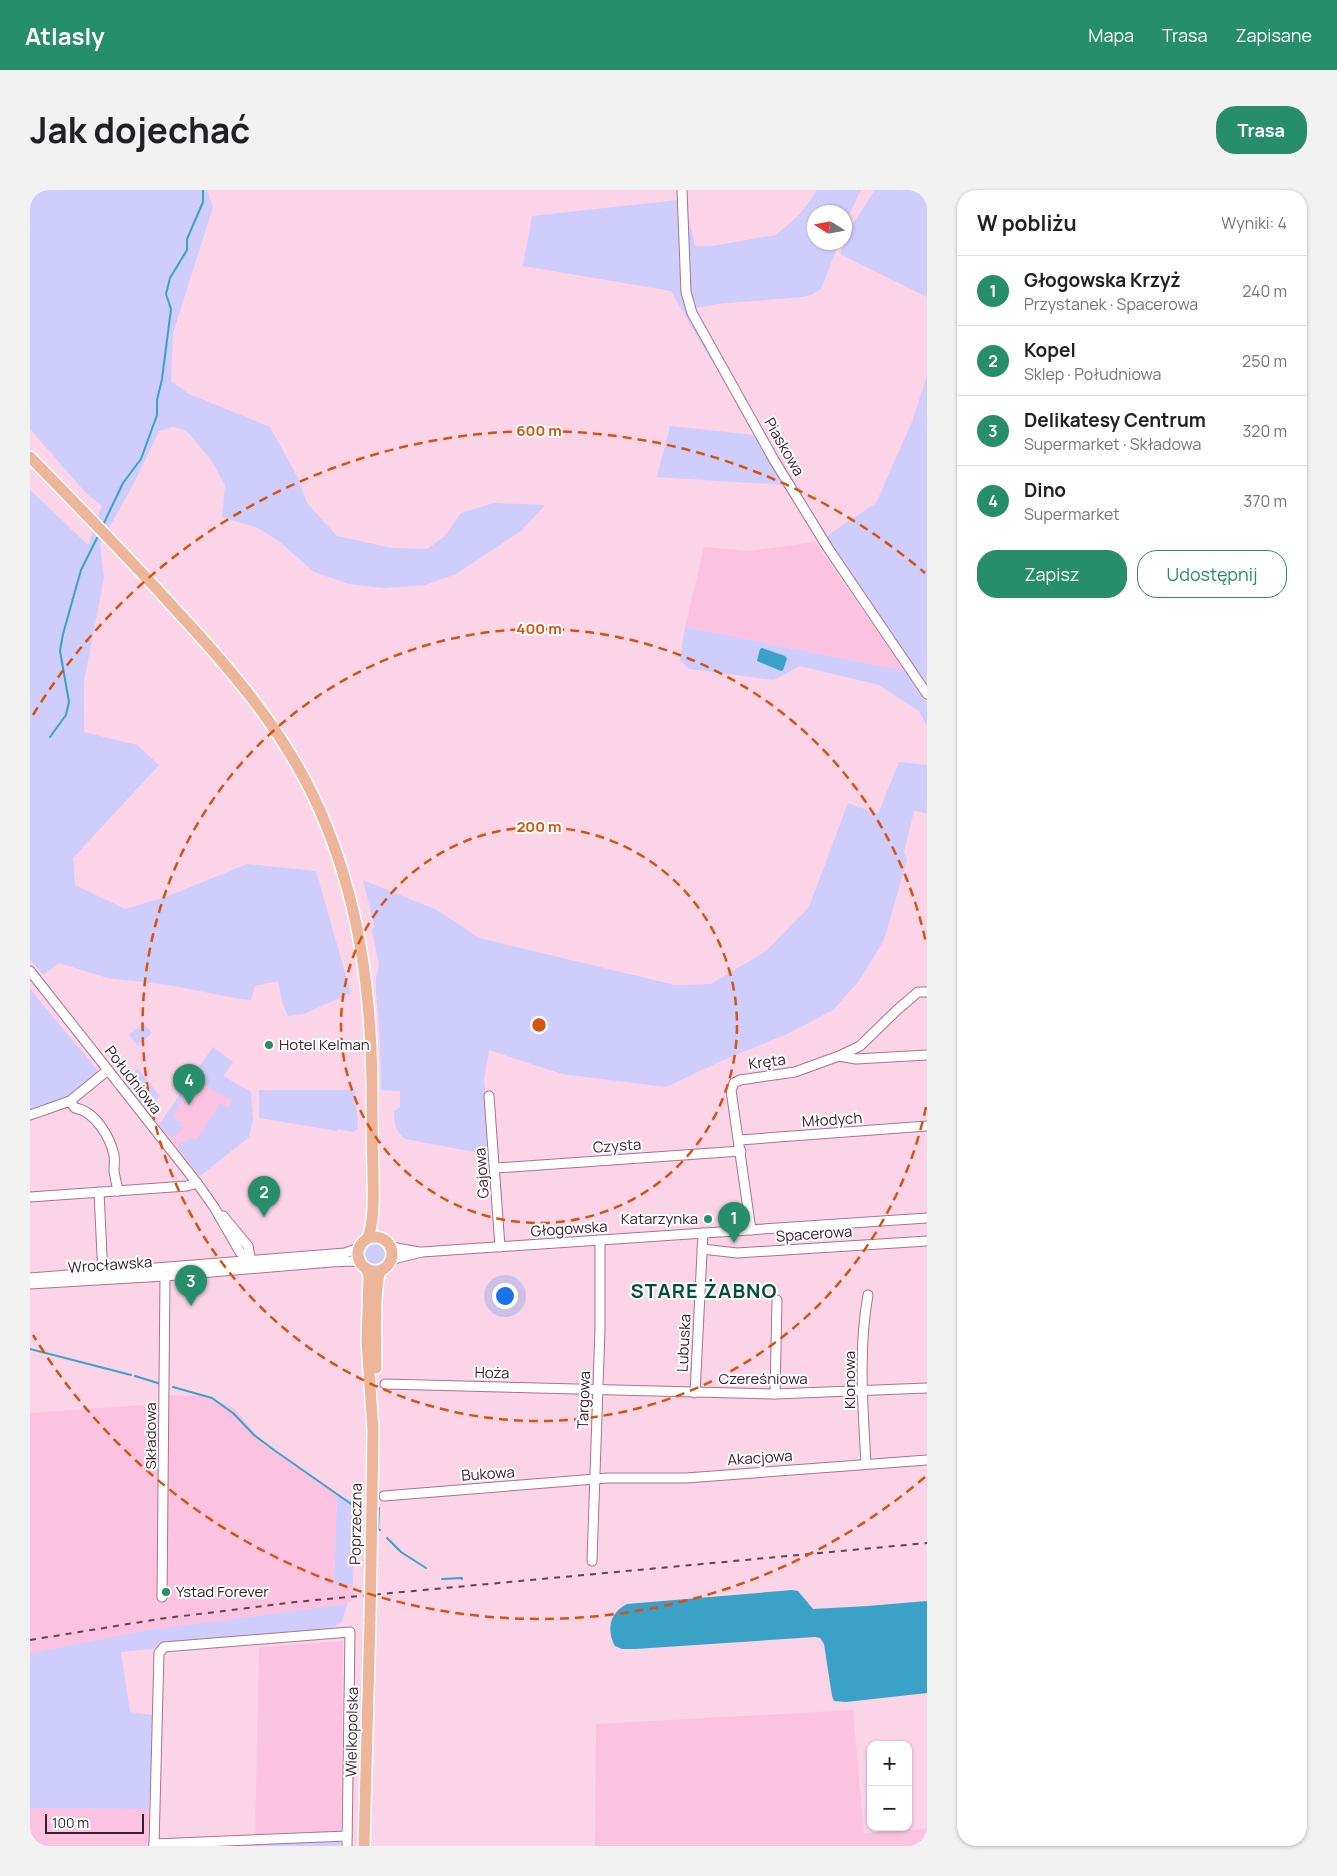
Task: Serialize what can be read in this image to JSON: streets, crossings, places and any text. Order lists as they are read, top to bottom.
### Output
{
  "streets": {
    "main road": ["Poprzeczna", "Wielkopolska"],
    "street": [
      "Piaskowa",
      "Kręta",
      "Południowa",
      "Młodych",
      "Czysta",
      "Gajowa",
      "Głogowska",
      "Spacerowa",
      "Wrocławska",
      "Lubuska",
      "Hoża",
      "Czereśniowa",
      "Klonowa",
      "Targowa",
      "Składowa",
      "Akacjowa",
      "Bukowa"
    ]
  },
  "crossings": [
    ["Kręta", "Młodych"],
    ["Kręta", "Czysta"],
    ["Kręta", "Głogowska"],
    ["Południowa", "Wrocławska"],
    ["Czysta", "Gajowa"],
    ["Gajowa", "Głogowska"],
    ["Głogowska", "Lubuska"],
    ["Głogowska", "Targowa"],
    ["Głogowska", "Poprzeczna"],
    ["Spacerowa", "Lubuska"],
    ["Wrocławska", "Składowa"],
    ["Lubuska", "Czereśniowa"],
    ["Hoża", "Czereśniowa"],
    ["Hoża", "Targowa"],
    ["Czereśniowa", "Klonowa"],
    ["Czereśniowa", "Targowa"],
    ["Klonowa", "Akacjowa"],
    ["Targowa", "Akacjowa"],
    ["Targowa", "Bukowa"],
    ["Akacjowa", "Bukowa"],
    ["Poprzeczna", "Wielkopolska"]
  ],
  "districts": ["STARE ŻABNO"],
  "places": ["Hotel Kelman", "Katarzynka", "Ystad Forever"],
  "scale_bar": "100 m",
  "north": "left",
  "page": {
    "header": "Atlasly",
    "nav": ["Mapa", "Trasa", "Zapisane"],
    "title": "Jak dojechać",
    "buttons": [
      "Trasa",
      ["Zapisz", "Udostępnij"]
    ],
    "heading": ["W pobliżu", "Wyniki: 4"],
    "list": [
      {
        "mark": "1",
        "name": "Głogowska Krzyż",
        "note": "Przystanek · Spacerowa",
        "value": "240 m"
      },
      {
        "mark": "2",
        "name": "Kopel",
        "note": "Sklep · Południowa",
        "value": "250 m"
      },
      {
        "mark": "3",
        "name": "Delikatesy Centrum",
        "note": "Supermarket · Składowa",
        "value": "320 m"
      },
      {
        "mark": "4",
        "name": "Dino",
        "note": "Supermarket",
        "value": "370 m"
      }
    ],
    "pins": [
      "4",
      "2",
      "1",
      "3"
    ],
    "map_buttons": ["+", "−"],
    "scale": "100 m"
  },
  "rings": ["600 m", "400 m", "200 m"]
}
